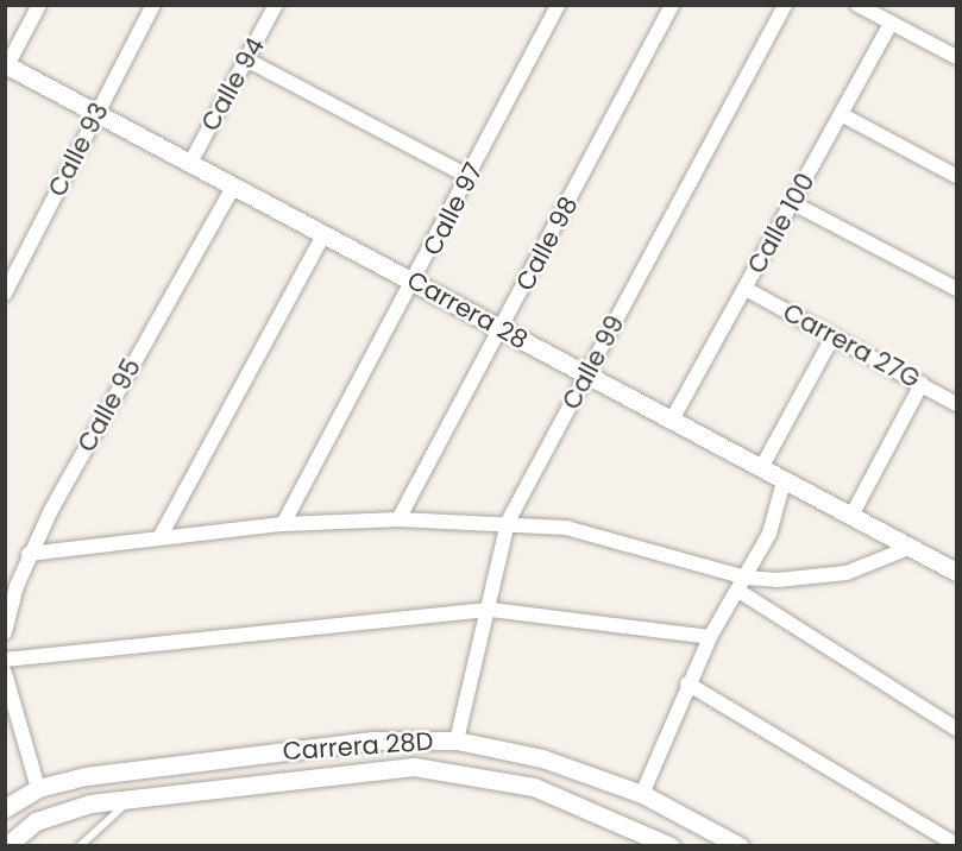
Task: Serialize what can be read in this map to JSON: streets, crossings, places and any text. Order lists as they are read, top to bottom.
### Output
{
  "streets": {
    "street": [
      "Calle 94",
      "Calle 93",
      "Calle 97",
      "Calle 100",
      "Calle 98",
      "Carrera 28",
      "Carrera 27G",
      "Calle 99",
      "Calle 95",
      "Carrera 28D"
    ]
  },
  "crossings": [
    ["Calle 94", "Carrera 28"],
    ["Calle 93", "Carrera 28"],
    ["Calle 97", "Carrera 28"],
    ["Calle 100", "Carrera 28"],
    ["Calle 100", "Carrera 27G"],
    ["Calle 98", "Carrera 28"],
    ["Carrera 28", "Calle 99"],
    ["Carrera 28", "Calle 95"],
    ["Calle 99", "Carrera 28D"]
  ]
}
